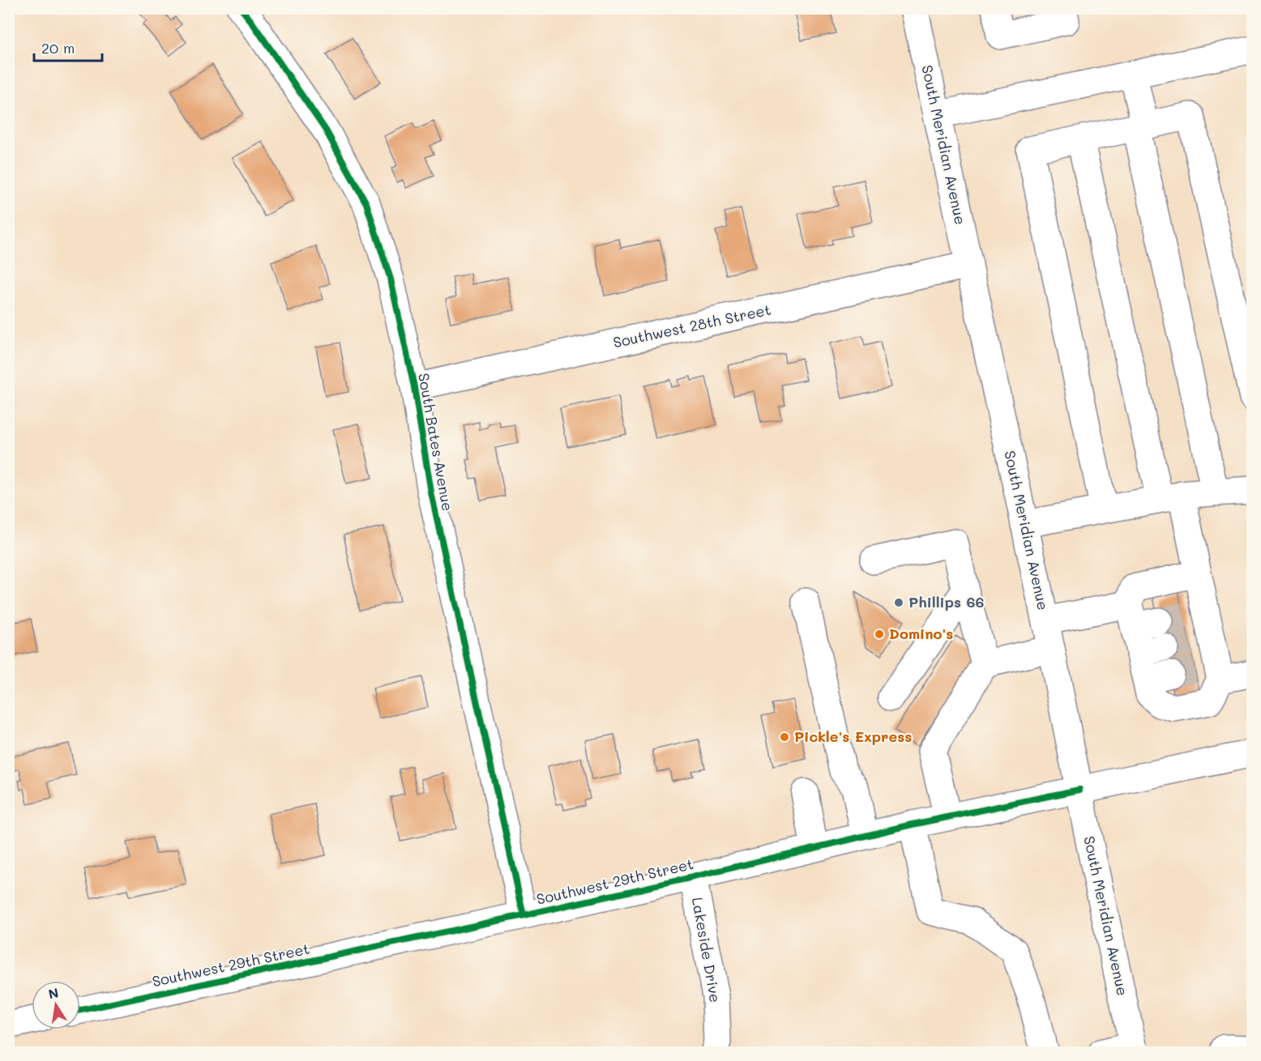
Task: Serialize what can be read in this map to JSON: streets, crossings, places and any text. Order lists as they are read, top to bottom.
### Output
{
  "streets": {
    "street": [
      "South Meridian Avenue",
      "Southwest 28th Street",
      "South Bates Avenue",
      "Southwest 29th Street",
      "Lakeside Drive"
    ]
  },
  "crossings": [
    ["South Meridian Avenue", "Southwest 28th Street"],
    ["South Meridian Avenue", "Southwest 29th Street"],
    ["Southwest 28th Street", "South Bates Avenue"],
    ["South Bates Avenue", "Southwest 29th Street"],
    ["Southwest 29th Street", "Lakeside Drive"]
  ],
  "places": ["Phillips 66", "Domino's", "Pickle's Express"],
  "scale_bar": "20 m",
  "north": "top"
}
